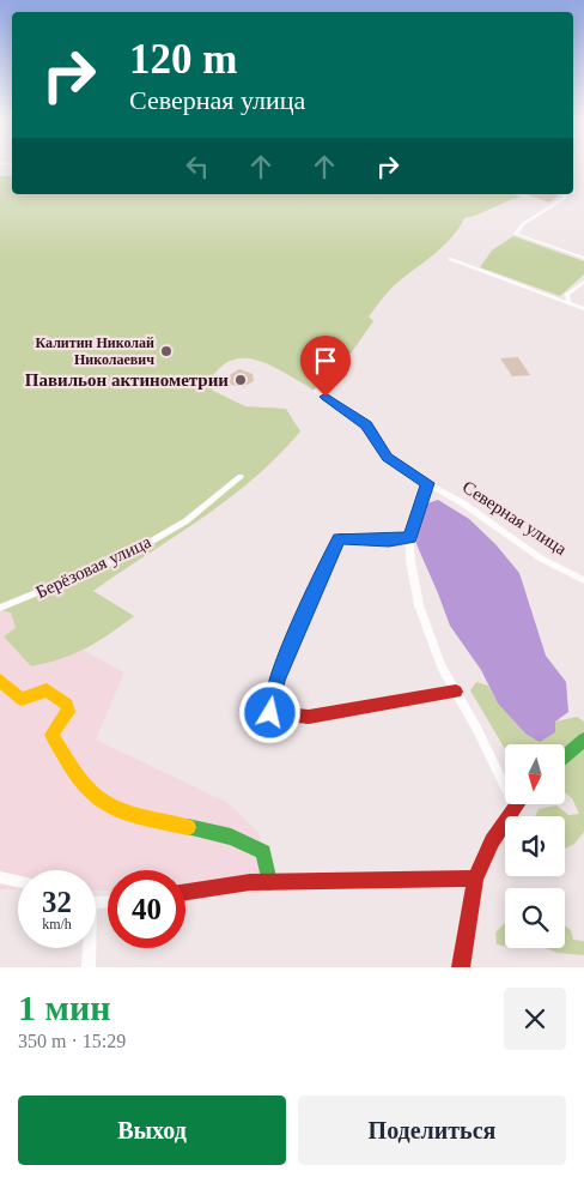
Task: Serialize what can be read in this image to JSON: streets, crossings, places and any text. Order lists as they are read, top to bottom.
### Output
{
  "streets": {
    "street": ["Северная улица", "Берёзовая улица"]
  },
  "places": ["Калитин Николай Николаевич", "Павильон актинометрии"],
  "north": "bottom",
  "page": {
    "turn": ["120 m", "Северная улица"],
    "speed": "32 km/h",
    "limit": "40",
    "heading": ["1 мин", "350 m · 15:29"],
    "buttons": ["Выход", "Поделиться"]
  }
}
